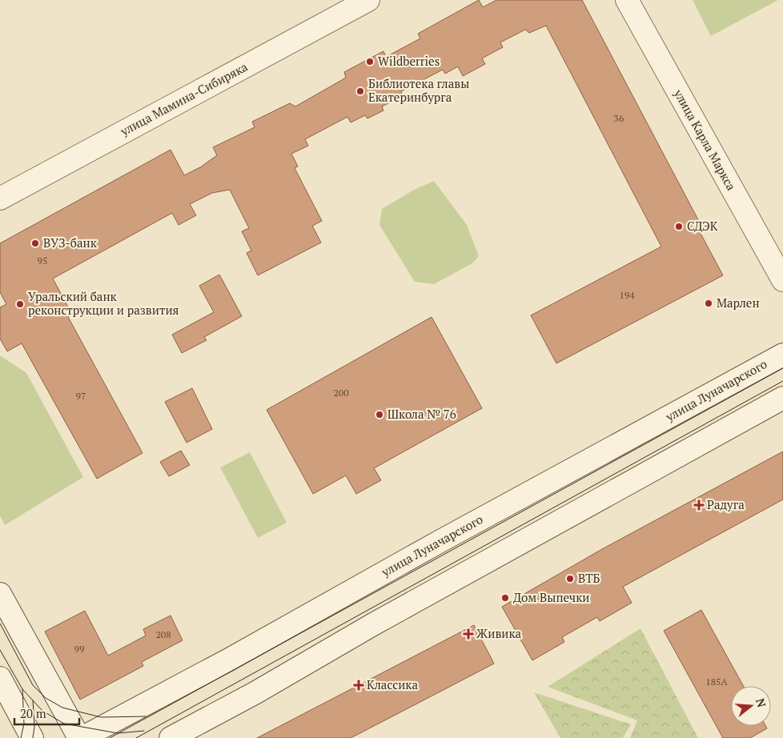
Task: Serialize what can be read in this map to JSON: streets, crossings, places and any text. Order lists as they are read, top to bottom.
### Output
{
  "streets": {
    "main road": ["улица Мамина-Сибиряка", "улица Карла Маркса", "улица Луначарского"]
  },
  "places": {
    "other": [
      "Wildberries",
      "Библиотека главы Екатеринбурга",
      "СДЭК",
      "ВУЗ-банк",
      "Марлен",
      "Уральский банк реконструкции и развития",
      "Школа № 76",
      "ВТБ",
      "Дом Выпечки"
    ],
    "health": ["Радуга", "Живика", "Классика"]
  },
  "house_numbers": [
    "36",
    "95",
    "194",
    "200",
    "97",
    "208",
    "99",
    "185А"
  ],
  "scale_bar": "20 m",
  "north": "right"
}
